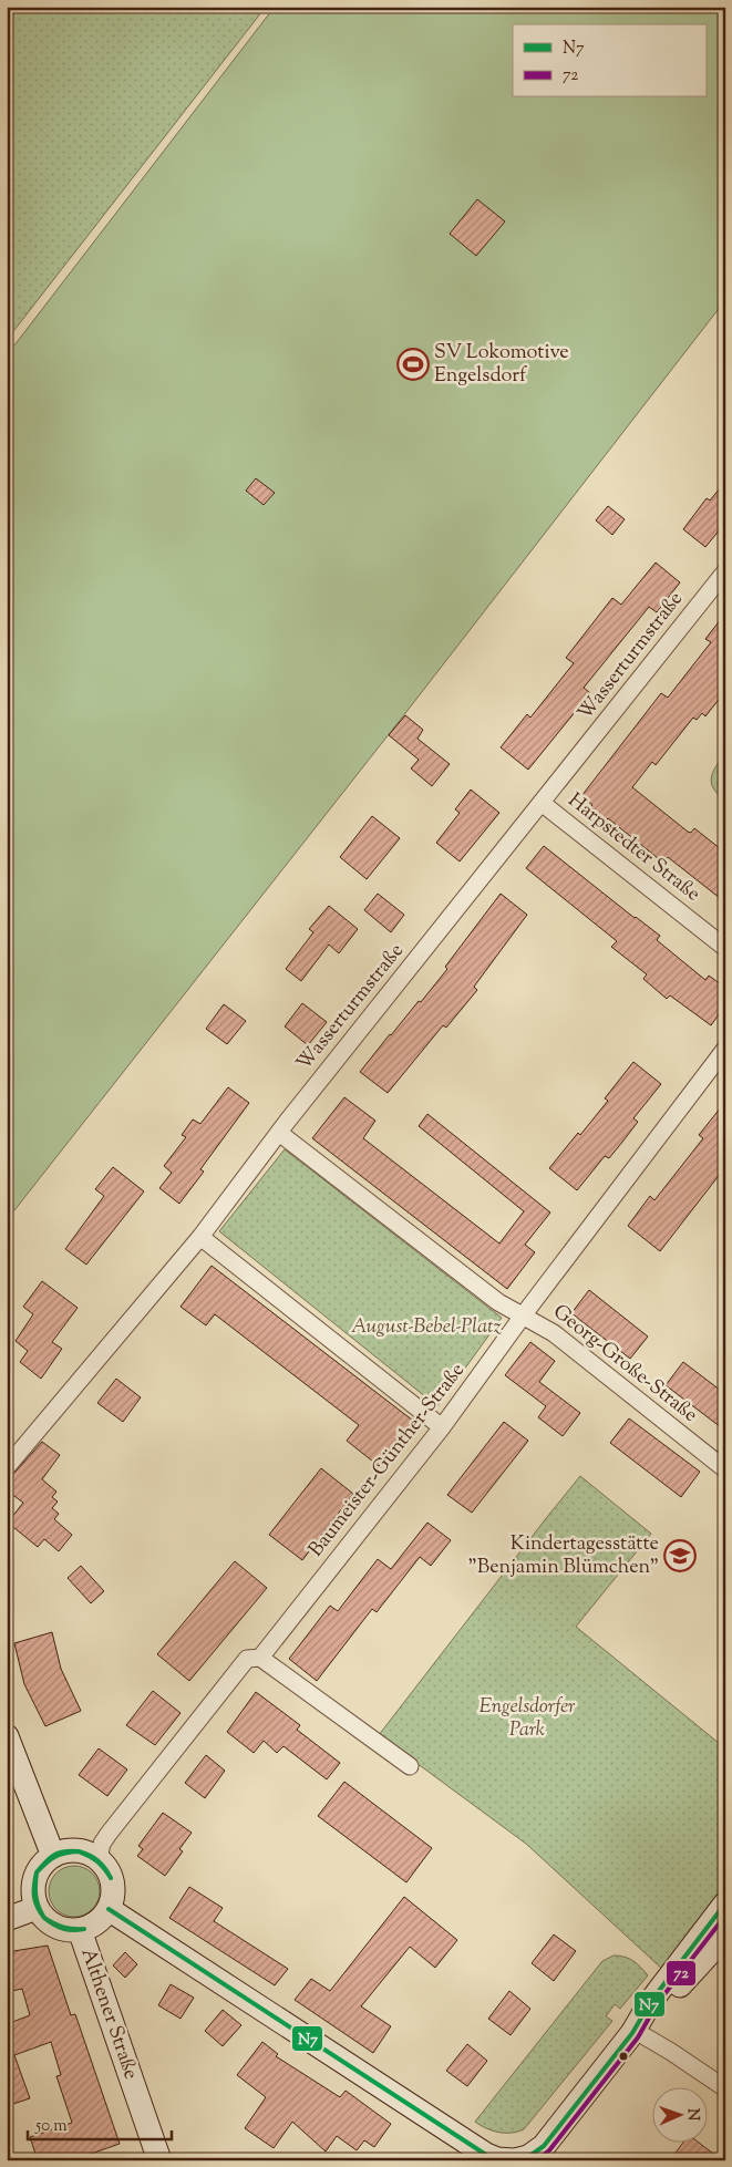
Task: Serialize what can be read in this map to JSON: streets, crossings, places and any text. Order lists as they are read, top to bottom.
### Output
{
  "streets": {
    "street": [
      "Wasserturmstraße",
      "Harpstedter Straße",
      "Georg-Große-Straße",
      "Baumeister-Günther-Straße",
      "Althener Straße"
    ]
  },
  "crossings": [
    ["Wasserturmstraße", "Harpstedter Straße"],
    ["Georg-Große-Straße", "Baumeister-Günther-Straße"],
    ["Baumeister-Günther-Straße", "Althener Straße"]
  ],
  "parks": ["August-Bebel-Platz", "Engelsdorfer Park"],
  "places": {
    "sports": ["SV Lokomotive Engelsdorf"],
    "school or university": ["Kindertagesstätte \"Benjamin Blümchen\""]
  },
  "lines": ["transit line N7", "transit line 72"],
  "legend": ["N7", "72"],
  "scale_bar": "50 m",
  "north": "right"
}
